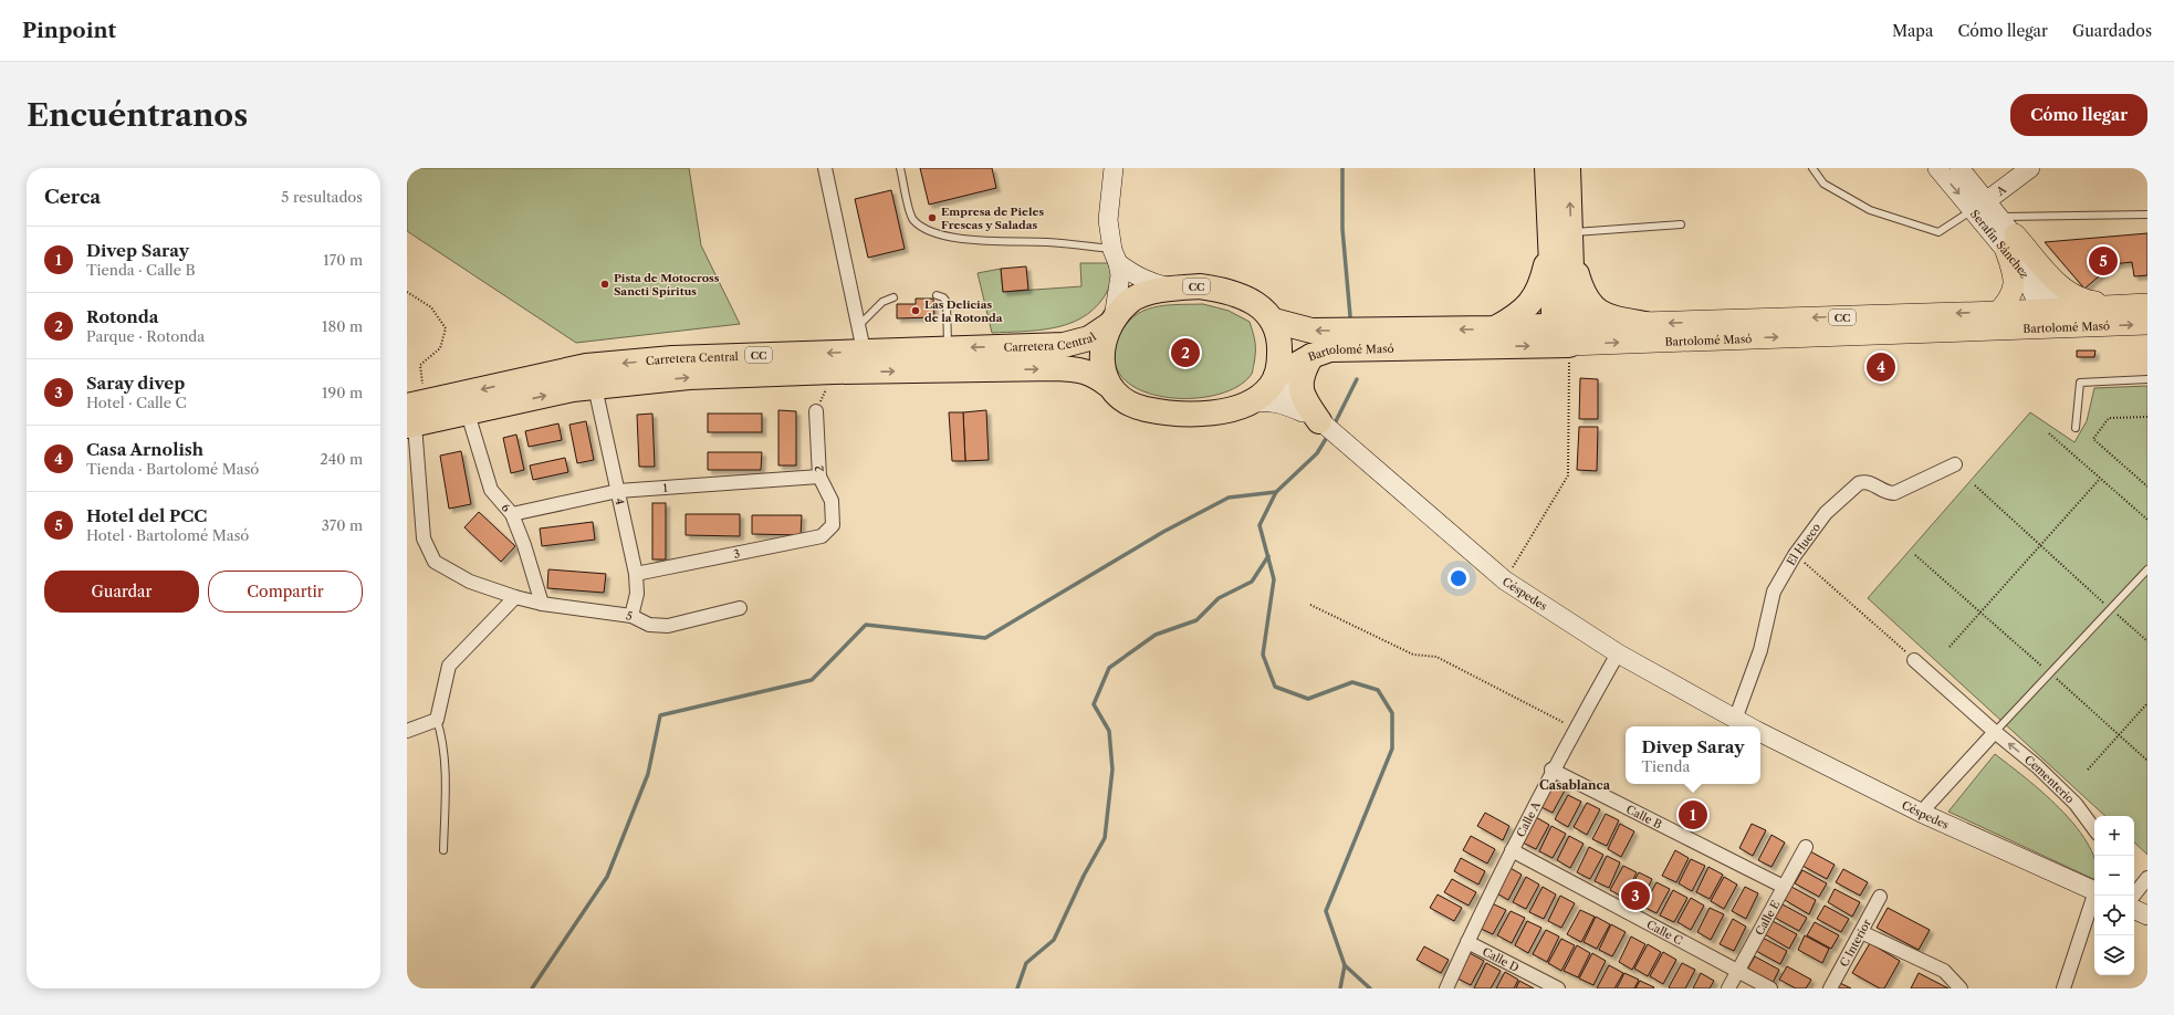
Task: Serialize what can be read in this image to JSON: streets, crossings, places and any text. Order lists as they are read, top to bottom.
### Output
{
  "streets": {
    "highway": ["CC", "Bartolomé Masó", "Carretera Central"],
    "street": [
      "A",
      "Serafín Sánchez",
      "2",
      "1",
      "4",
      "6",
      "El Hueco",
      "3",
      "Céspedes",
      "5",
      "Cementerio",
      "Calle B",
      "Calle A",
      "Calle E",
      "Calle C",
      "C Interior",
      "Calle D"
    ]
  },
  "crossings": [
    ["A", "Serafín Sánchez"],
    ["Serafín Sánchez", "Bartolomé Masó"],
    ["CC", "Bartolomé Masó"],
    ["CC", "Carretera Central"],
    ["CC", "Céspedes"],
    ["Bartolomé Masó", "Carretera Central"],
    ["Bartolomé Masó", "Céspedes"],
    ["Carretera Central", "4"],
    ["Carretera Central", "6"],
    ["Carretera Central", "Céspedes"],
    ["Carretera Central", "5"],
    ["2", "1"],
    ["2", "3"],
    ["1", "4"],
    ["1", "6"],
    ["4", "3"],
    ["4", "5"],
    ["6", "5"],
    ["El Hueco", "Céspedes"],
    ["Céspedes", "Calle A"],
    ["Calle B", "Calle A"],
    ["Calle B", "Calle E"],
    ["Calle A", "Calle C"],
    ["Calle A", "Calle D"],
    ["Calle E", "Calle C"]
  ],
  "one_way": ["Cementerio"],
  "districts": ["Casablanca"],
  "places": ["Empresa de Pieles Frescas y Saladas", "Pista de Motocross Sancti Spíritus", "Las Delicias de la Rotonda"],
  "page": {
    "header": "Pinpoint",
    "nav": ["Mapa", "Cómo llegar", "Guardados"],
    "buttons": [
      "Cómo llegar",
      ["Guardar", "Compartir"]
    ],
    "title": "Encuéntranos",
    "heading": ["Cerca", "5 resultados"],
    "list": [
      {
        "mark": "1",
        "name": "Divep Saray",
        "note": "Tienda · Calle B",
        "value": "170 m"
      },
      {
        "mark": "2",
        "name": "Rotonda",
        "note": "Parque · Rotonda",
        "value": "180 m"
      },
      {
        "mark": "3",
        "name": "Saray divep",
        "note": "Hotel · Calle C",
        "value": "190 m"
      },
      {
        "mark": "4",
        "name": "Casa Arnolish",
        "note": "Tienda · Bartolomé Masó",
        "value": "240 m"
      },
      {
        "mark": "5",
        "name": "Hotel del PCC",
        "note": "Hotel · Bartolomé Masó",
        "value": "370 m"
      }
    ],
    "pins": [
      "5",
      "2",
      "4",
      "1",
      "3"
    ],
    "popup": ["Divep Saray", "Tienda"],
    "map_buttons": ["+", "−"]
  }
}
